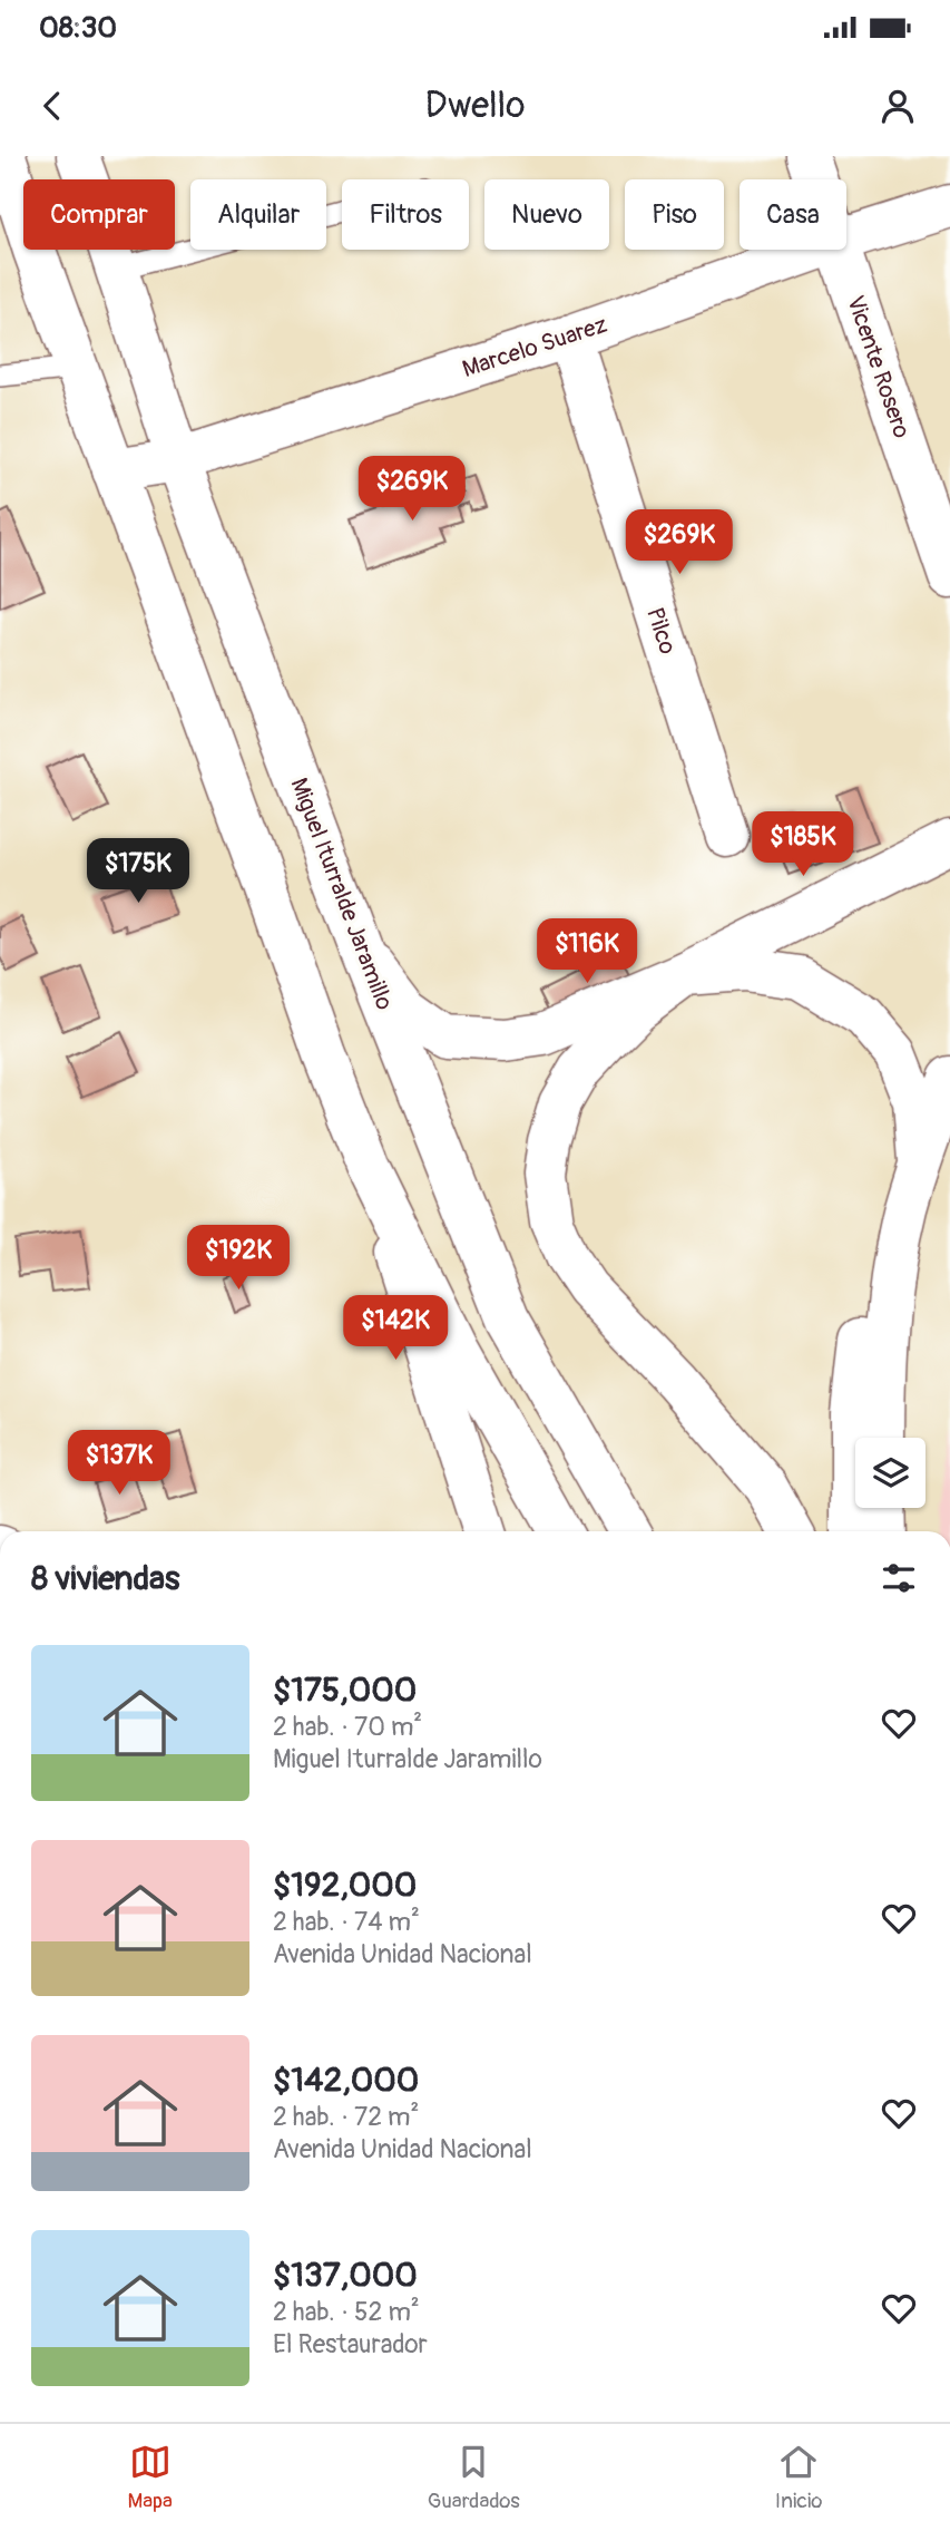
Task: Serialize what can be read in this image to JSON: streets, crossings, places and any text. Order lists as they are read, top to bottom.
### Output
{
  "streets": {
    "main road": [
      "Marcelo Suarez",
      "Vicente Rosero",
      "Pilco",
      "Miguel Iturralde Jaramillo"
    ]
  },
  "crossings": [
    ["Marcelo Suarez", "Pilco"],
    ["Marcelo Suarez", "Miguel Iturralde Jaramillo"]
  ],
  "page": {
    "status": "08:30",
    "header": "Dwello",
    "chip": [
      "Comprar",
      "Alquilar",
      "Filtros",
      "Nuevo",
      "Piso",
      "Casa"
    ],
    "price": [
      "$269K",
      "$269K",
      "$185K",
      "$175K",
      "$116K",
      "$192K",
      "$142K",
      "$137K"
    ],
    "heading": "8 viviendas",
    "list": [
      {
        "name": "$175,000",
        "note": "2 hab. · 70 m² · Miguel Iturralde Jaramillo"
      },
      {
        "name": "$192,000",
        "note": "2 hab. · 74 m² · Avenida Unidad Nacional"
      },
      {
        "name": "$142,000",
        "note": "2 hab. · 72 m² · Avenida Unidad Nacional"
      },
      {
        "name": "$137,000",
        "note": "2 hab. · 52 m² · El Restaurador"
      }
    ],
    "tabs": ["Mapa", "Guardados", "Inicio"]
  }
}
